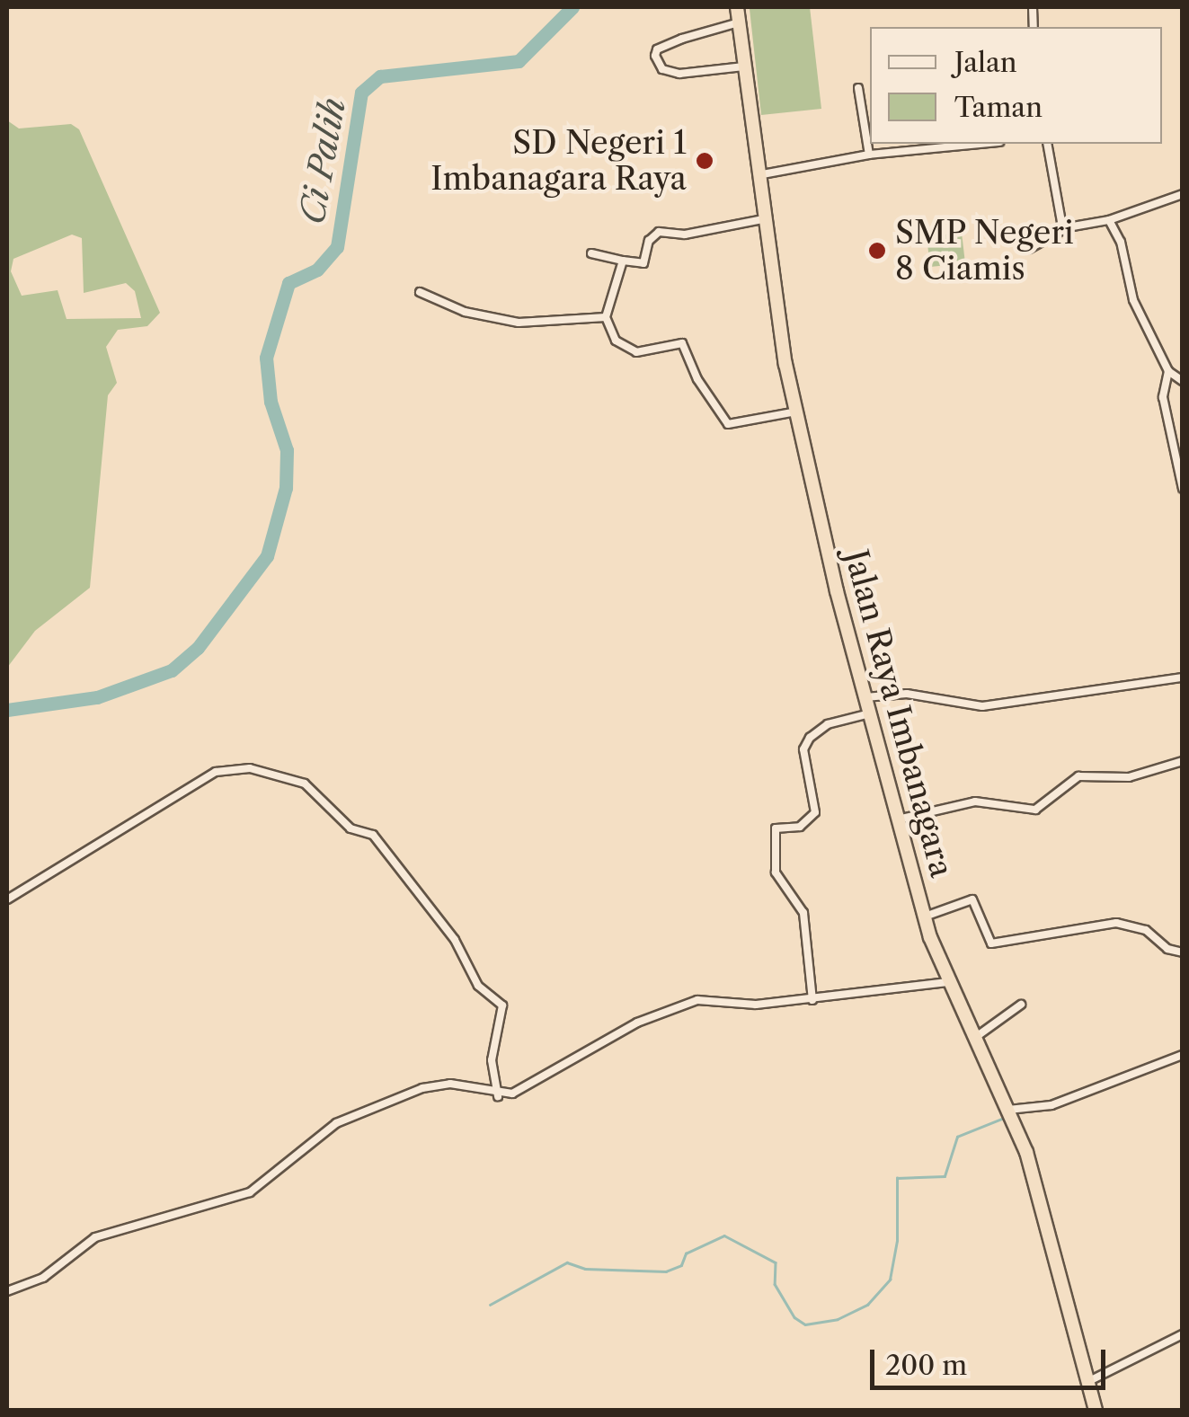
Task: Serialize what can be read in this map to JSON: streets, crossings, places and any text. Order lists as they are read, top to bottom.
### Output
{
  "streets": {
    "highway": ["Jalan Raya Imbanagara"]
  },
  "water": ["Ci Palih"],
  "places": ["SD Negeri 1 Imbanagara Raya", "SMP Negeri 8 Ciamis"],
  "legend": ["Jalan", "Taman"],
  "scale_bar": "200 m"
}
